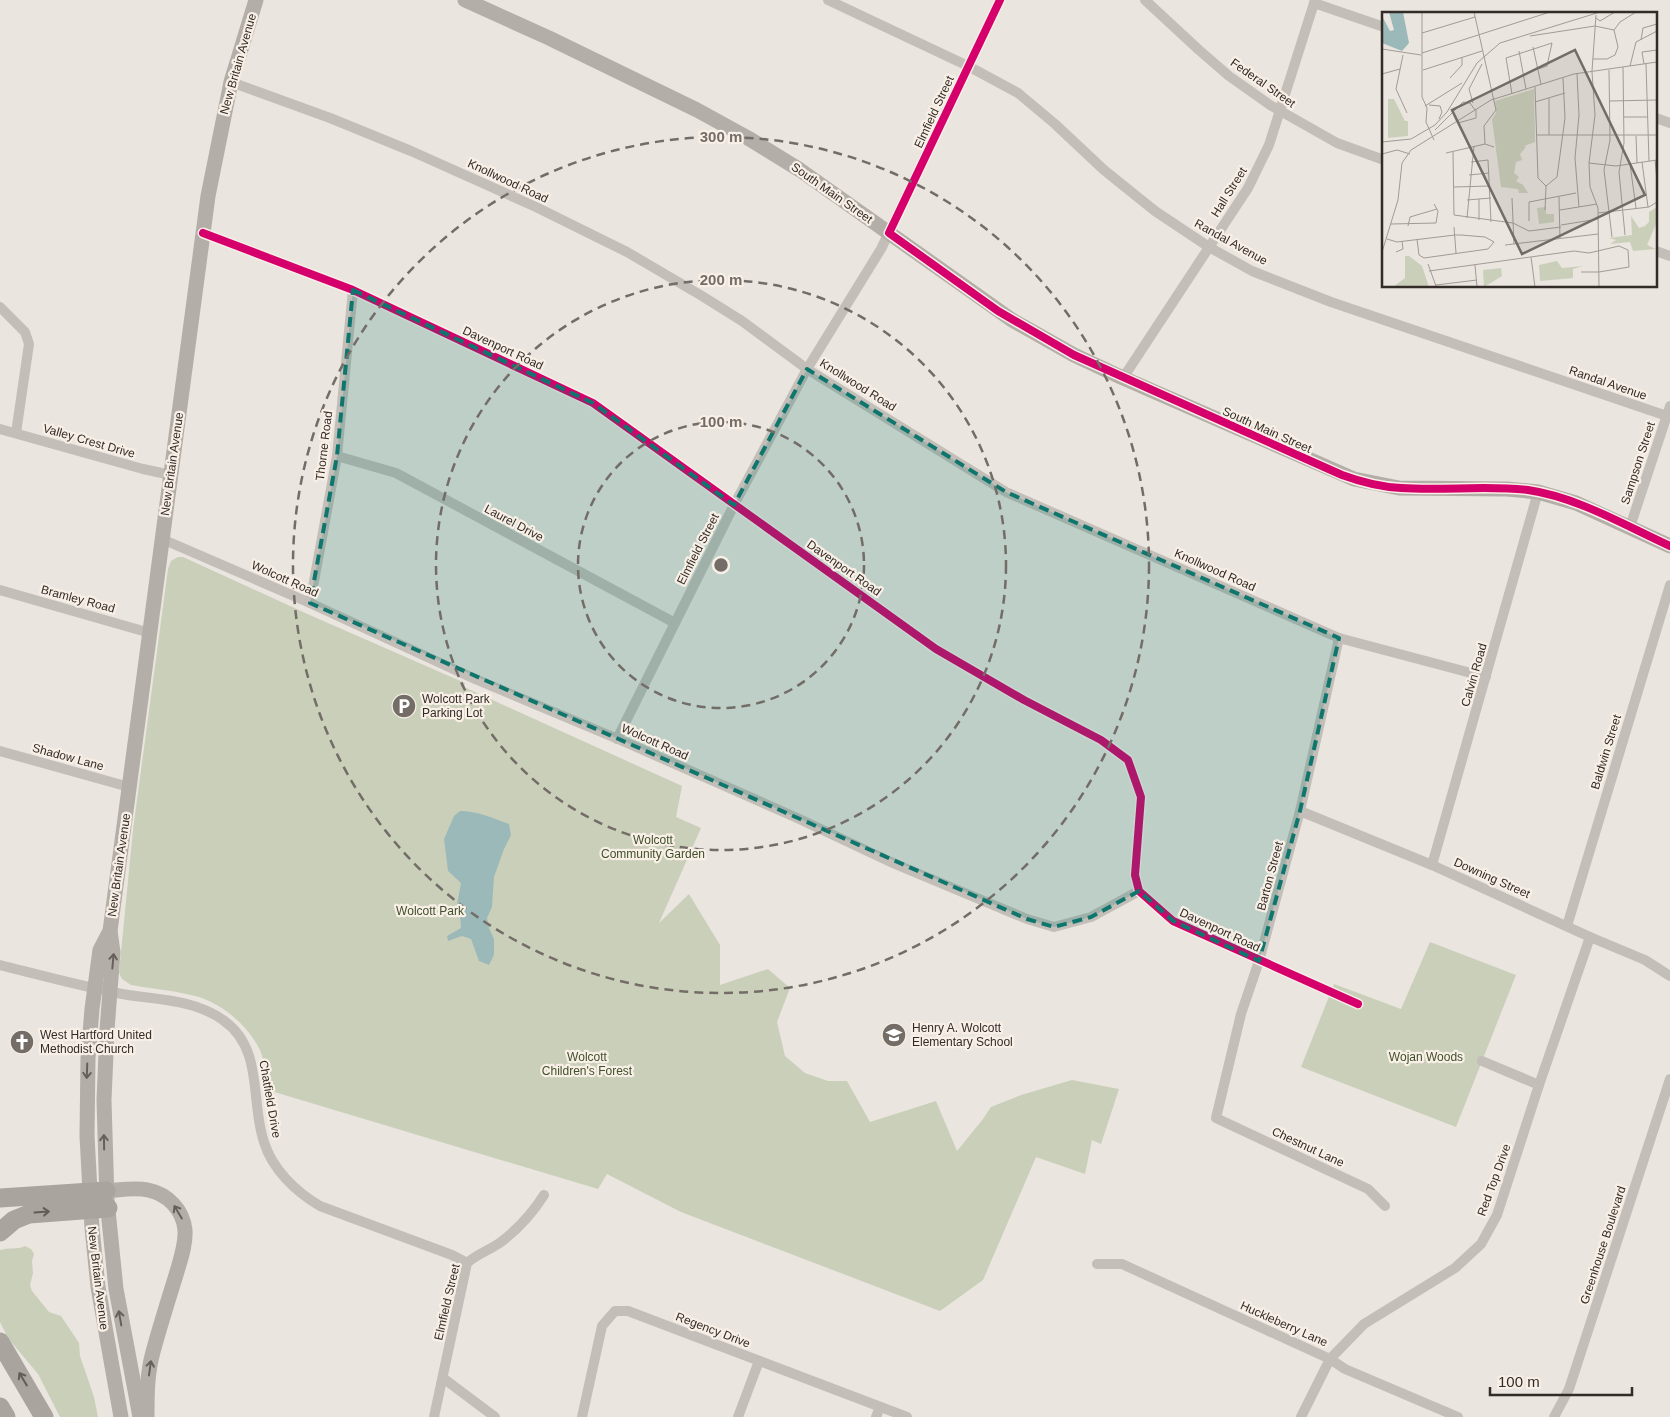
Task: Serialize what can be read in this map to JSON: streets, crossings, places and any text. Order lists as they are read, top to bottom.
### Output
{
  "streets": {
    "main road": ["New Britain Avenue", "South Main Street"],
    "street": [
      "Federal Street",
      "Elmfield Street",
      "Knollwood Road",
      "Hall Street",
      "Randal Avenue",
      "Davenport Road",
      "Valley Crest Drive",
      "Thorne Road",
      "Sampson Street",
      "Laurel Drive",
      "Wolcott Road",
      "Bramley Road",
      "Calvin Road",
      "Baldwin Street",
      "Shadow Lane",
      "Barton Street",
      "Downing Street",
      "Chatfield Drive",
      "Chestnut Lane",
      "Red Top Drive",
      "Greenhouse Boulevard",
      "Huckleberry Lane",
      "Regency Drive"
    ]
  },
  "crossings": [
    ["New Britain Avenue", "Knollwood Road"],
    ["New Britain Avenue", "Davenport Road"],
    ["New Britain Avenue", "Valley Crest Drive"],
    ["New Britain Avenue", "Wolcott Road"],
    ["New Britain Avenue", "Bramley Road"],
    ["New Britain Avenue", "Shadow Lane"],
    ["New Britain Avenue", "Chatfield Drive"],
    ["Federal Street", "Hall Street"],
    ["Elmfield Street", "Knollwood Road"],
    ["Elmfield Street", "South Main Street"],
    ["Elmfield Street", "Randal Avenue"],
    ["Elmfield Street", "Davenport Road"],
    ["Elmfield Street", "Laurel Drive"],
    ["Elmfield Street", "Wolcott Road"],
    ["Elmfield Street", "Chatfield Drive"],
    ["Knollwood Road", "Calvin Road"],
    ["Knollwood Road", "Barton Street"],
    ["Hall Street", "South Main Street"],
    ["Hall Street", "Randal Avenue"],
    ["South Main Street", "Sampson Street"],
    ["South Main Street", "Calvin Road"],
    ["Randal Avenue", "Sampson Street"],
    ["Davenport Road", "Thorne Road"],
    ["Davenport Road", "Wolcott Road"],
    ["Davenport Road", "Barton Street"],
    ["Thorne Road", "Laurel Drive"],
    ["Thorne Road", "Wolcott Road"],
    ["Calvin Road", "Downing Street"],
    ["Baldwin Street", "Downing Street"],
    ["Barton Street", "Downing Street"],
    ["Barton Street", "Chestnut Lane"],
    ["Downing Street", "Red Top Drive"],
    ["Red Top Drive", "Huckleberry Lane"]
  ],
  "parks": [
    "Wolcott Community Garden",
    "Wolcott Park",
    "Wolcott Children's Forest",
    "Wojan Woods"
  ],
  "places": {
    "parking": ["Wolcott Park Parking Lot"],
    "school or university": ["Henry A. Wolcott Elementary School"],
    "church": ["West Hartford United Methodist Church"]
  },
  "scale_bar": "100 m",
  "rings": ["300 m", "200 m", "100 m"]
}
